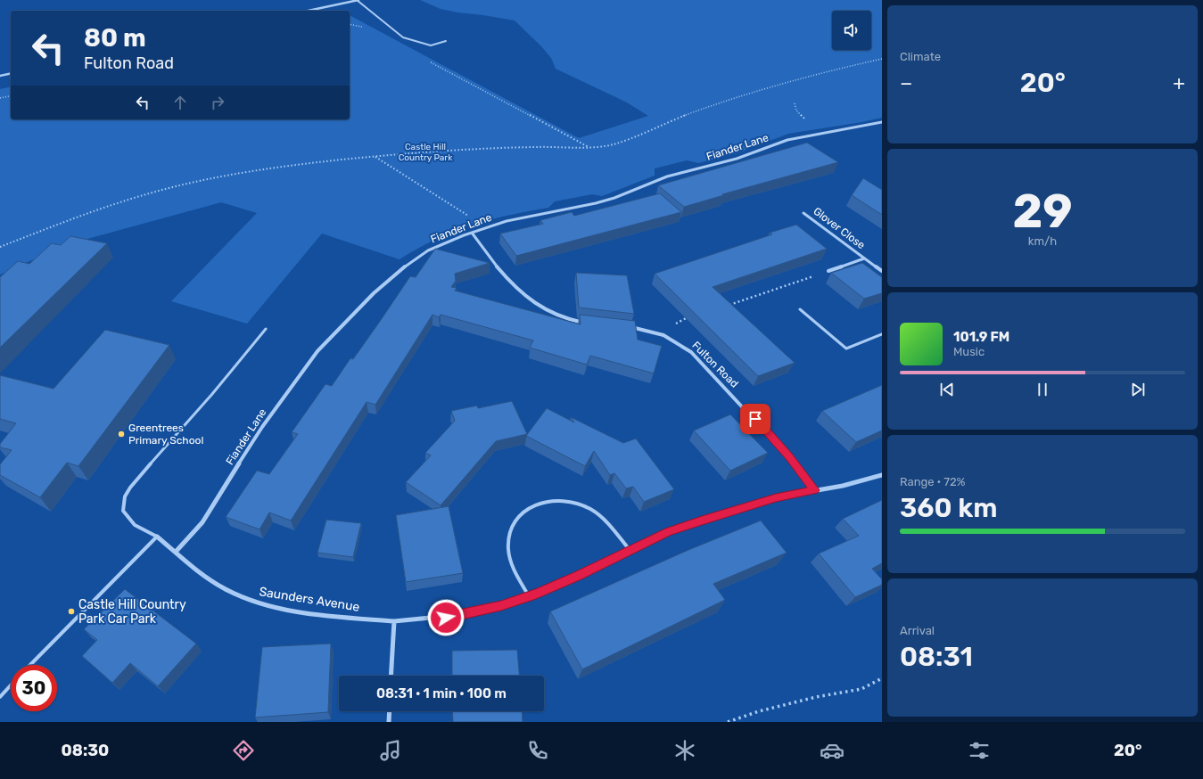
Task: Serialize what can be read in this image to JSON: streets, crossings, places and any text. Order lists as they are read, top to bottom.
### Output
{
  "streets": {
    "street": [
      "Fiander Lane",
      "Glover Close",
      "Fulton Road",
      "Saunders Avenue"
    ]
  },
  "crossings": [
    ["Fiander Lane", "Saunders Avenue"],
    ["Fulton Road", "Saunders Avenue"]
  ],
  "parks": ["Castle Hill Country Park"],
  "places": ["Greentrees Primary School", "Castle Hill Country Park Car Park"],
  "page": {
    "tile": [
      "Climate",
      ["29", "km/h"],
      ["Range · 72%", "360 km"],
      ["Arrival", "08:31"]
    ],
    "turn": ["80 m", "Fulton Road"],
    "heat": ["−", "20°", "+"],
    "song": ["101.9 FM", "Music"],
    "limit": "30",
    "trip": "08:31 · 1 min · 100 m",
    "tabs": ["08:30", "20°"]
  }
}
